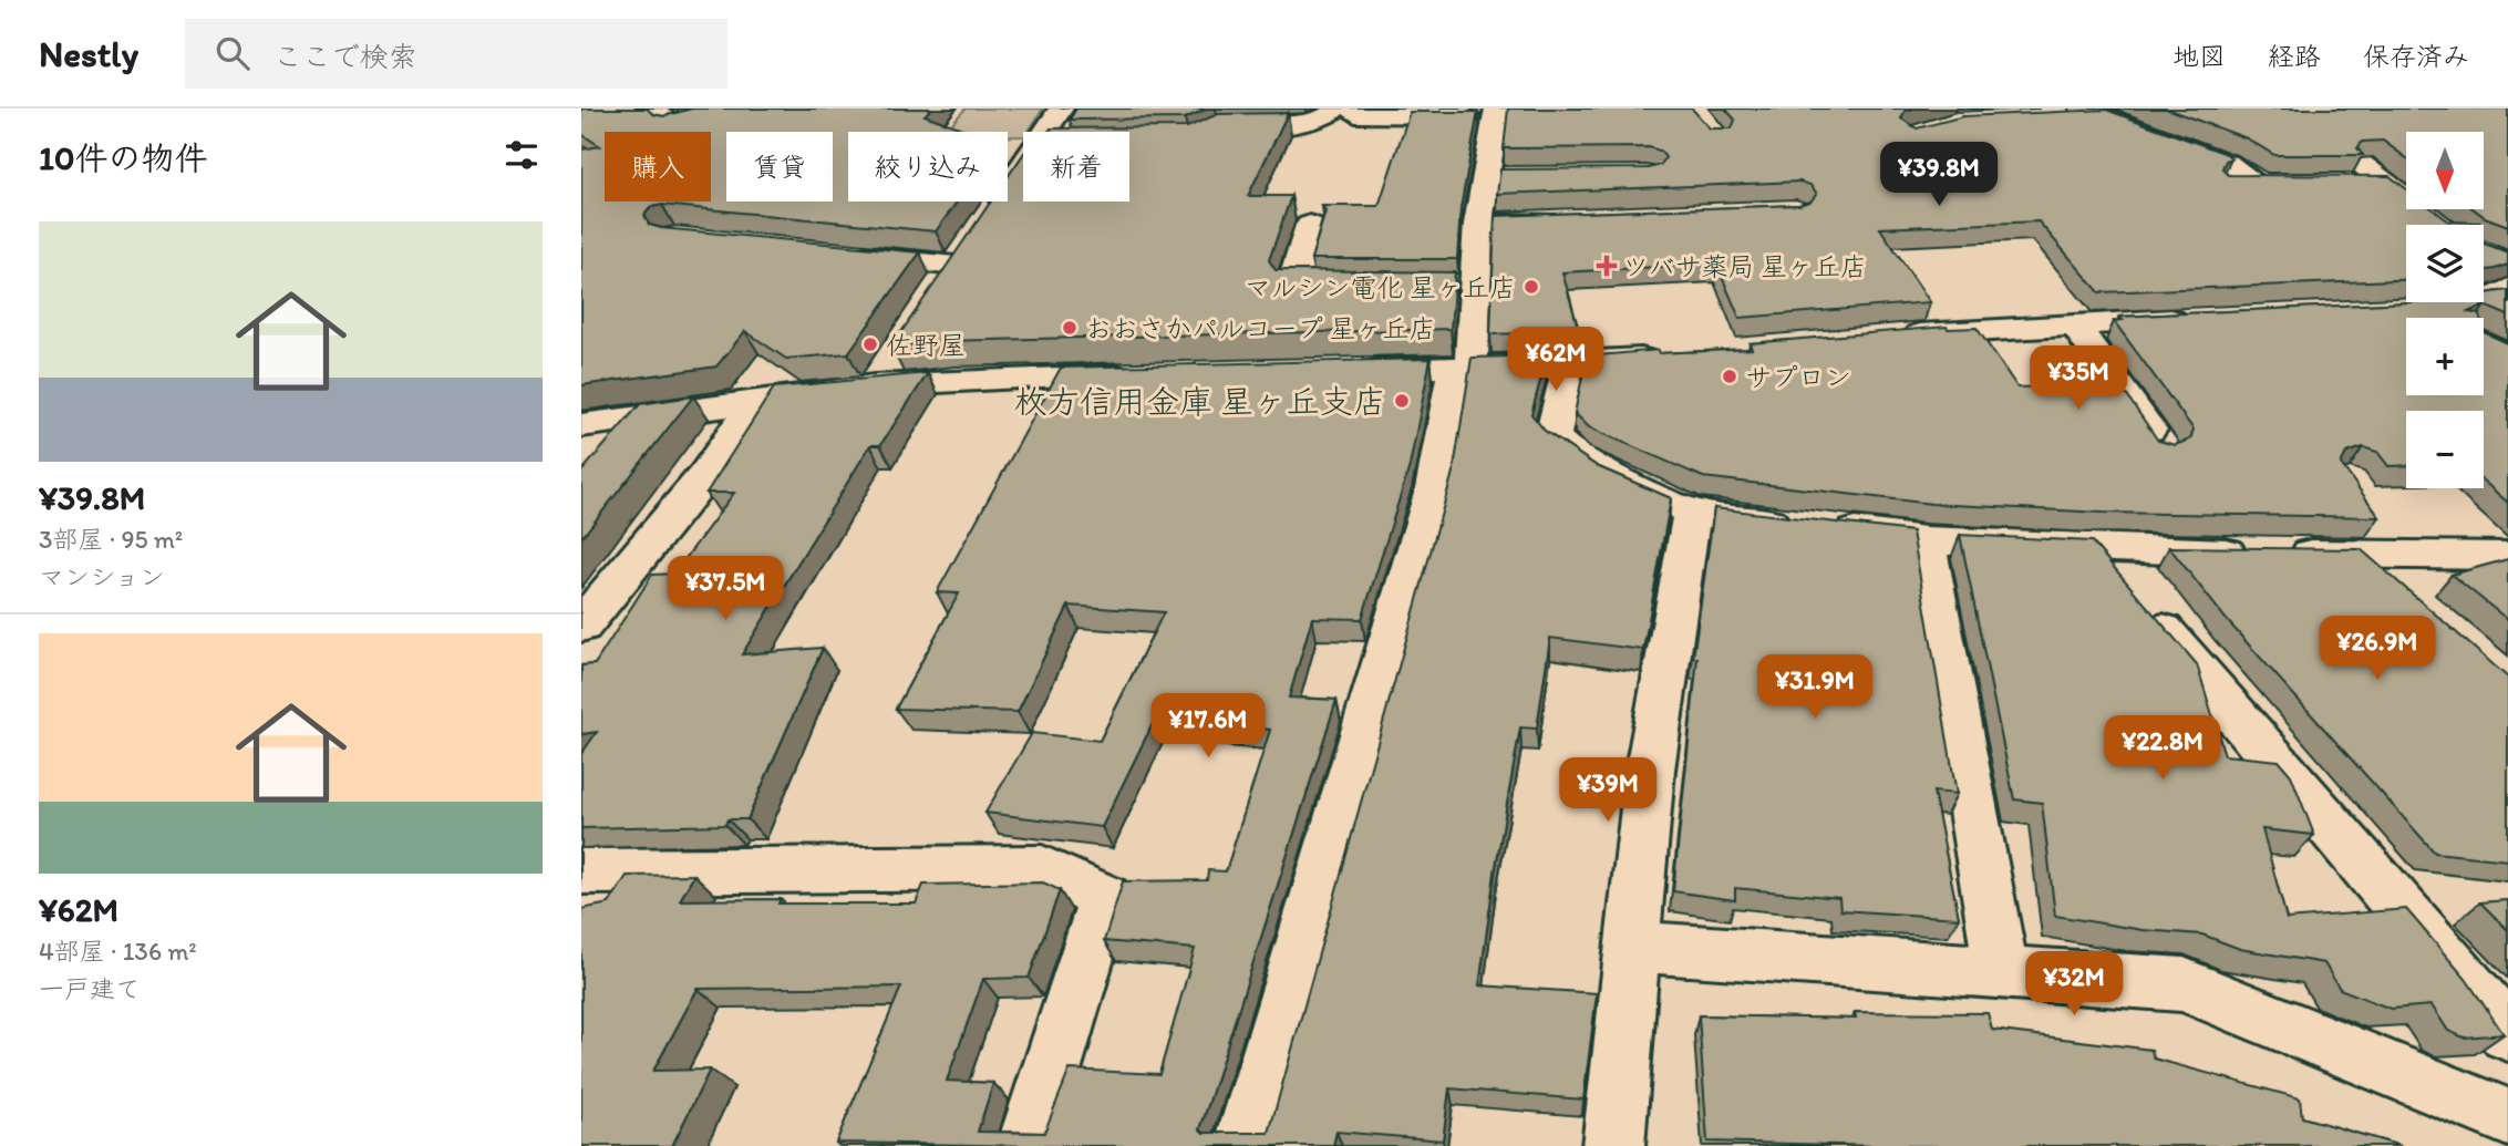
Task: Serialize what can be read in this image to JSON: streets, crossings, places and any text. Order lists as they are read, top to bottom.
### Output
{
  "places": {
    "health": ["ツバサ薬局 星ヶ丘店"],
    "other": [
      "マルシン電化 星ヶ丘店",
      "おおさかパルコープ 星ヶ丘店",
      "佐野屋",
      "サプロン",
      "枚方信用金庫 星ヶ丘支店"
    ]
  },
  "north": "bottom",
  "page": {
    "header": "Nestly",
    "search": "ここで検索",
    "nav": ["地図", "経路", "保存済み"],
    "heading": "10件の物件",
    "map_buttons": ["+", "−"],
    "chip": [
      "購入",
      "賃貸",
      "絞り込み",
      "新着"
    ],
    "price": [
      "¥39.8M",
      "¥62M",
      "¥35M",
      "¥37.5M",
      "¥26.9M",
      "¥31.9M",
      "¥17.6M",
      "¥22.8M",
      "¥39M",
      "¥32M"
    ],
    "list": [
      {
        "name": "¥39.8M",
        "note": "3部屋 · 95 m² · マンション"
      },
      {
        "name": "¥62M",
        "note": "4部屋 · 136 m² · 一戸建て"
      }
    ]
  }
}
